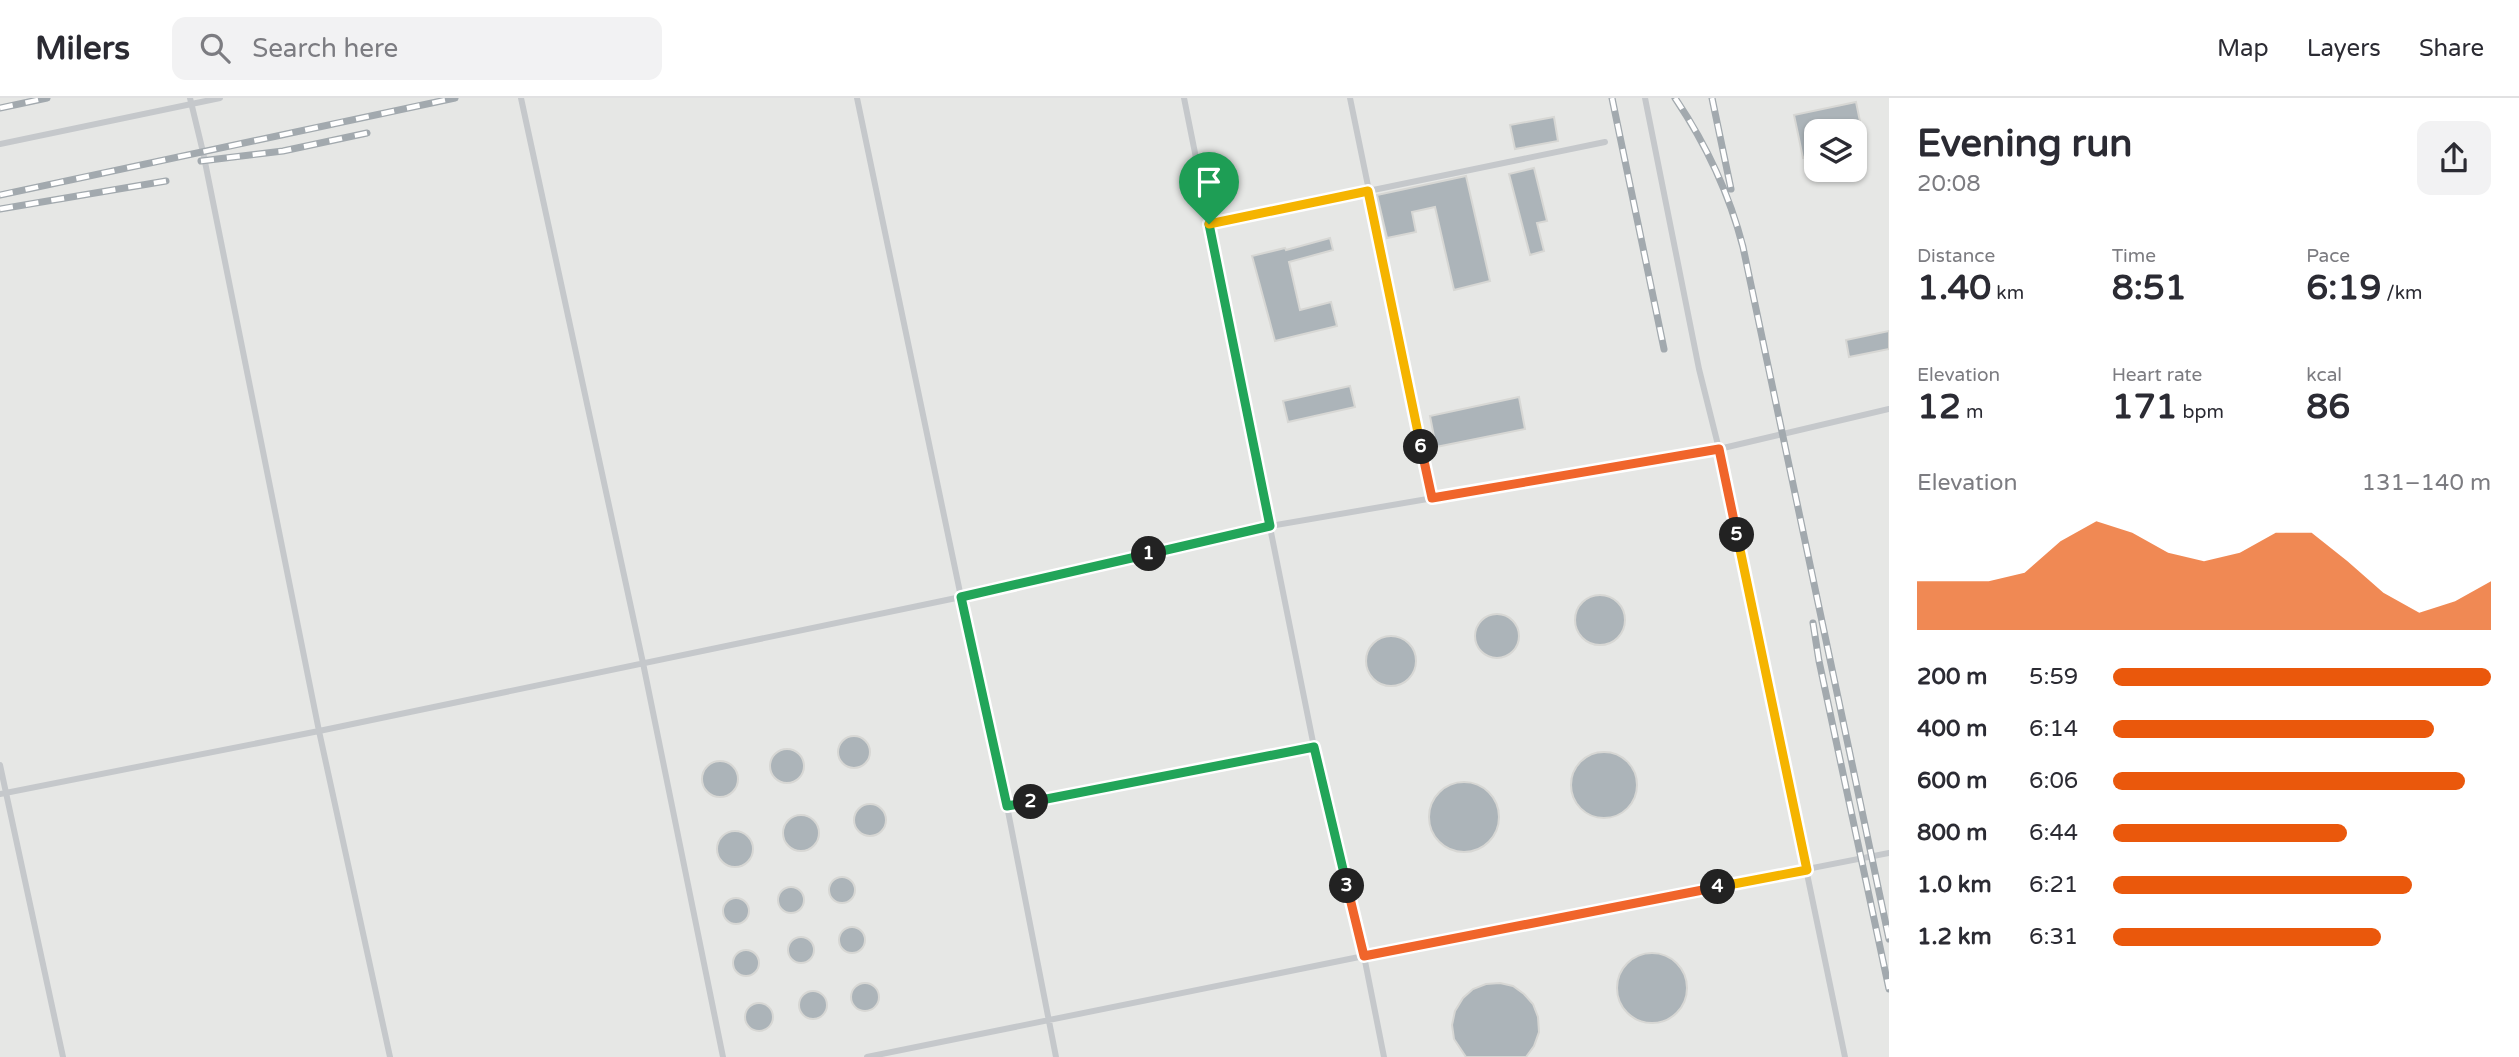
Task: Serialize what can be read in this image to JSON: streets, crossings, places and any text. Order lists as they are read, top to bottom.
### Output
{
  "page": {
    "header": "Milers",
    "search": "Search here",
    "nav": ["Map", "Layers", "Share"],
    "heading": ["Evening run", "20:08"],
    "stats": [
      ["Distance", "1.40 km"],
      ["Time", "8:51"],
      ["Pace", "6:19 /km"],
      ["Elevation", "12 m"],
      ["Heart rate", "171 bpm"],
      ["kcal", "86"]
    ],
    "pins": [
      "6",
      "5",
      "1",
      "2",
      "3",
      "4"
    ],
    "chart": ["Elevation", "131–140 m"],
    "list": [
      {
        "name": "200 m",
        "note": "5:59"
      },
      {
        "name": "400 m",
        "note": "6:14"
      },
      {
        "name": "600 m",
        "note": "6:06"
      },
      {
        "name": "800 m",
        "note": "6:44"
      },
      {
        "name": "1.0 km",
        "note": "6:21"
      },
      {
        "name": "1.2 km",
        "note": "6:31"
      }
    ]
  }
}
